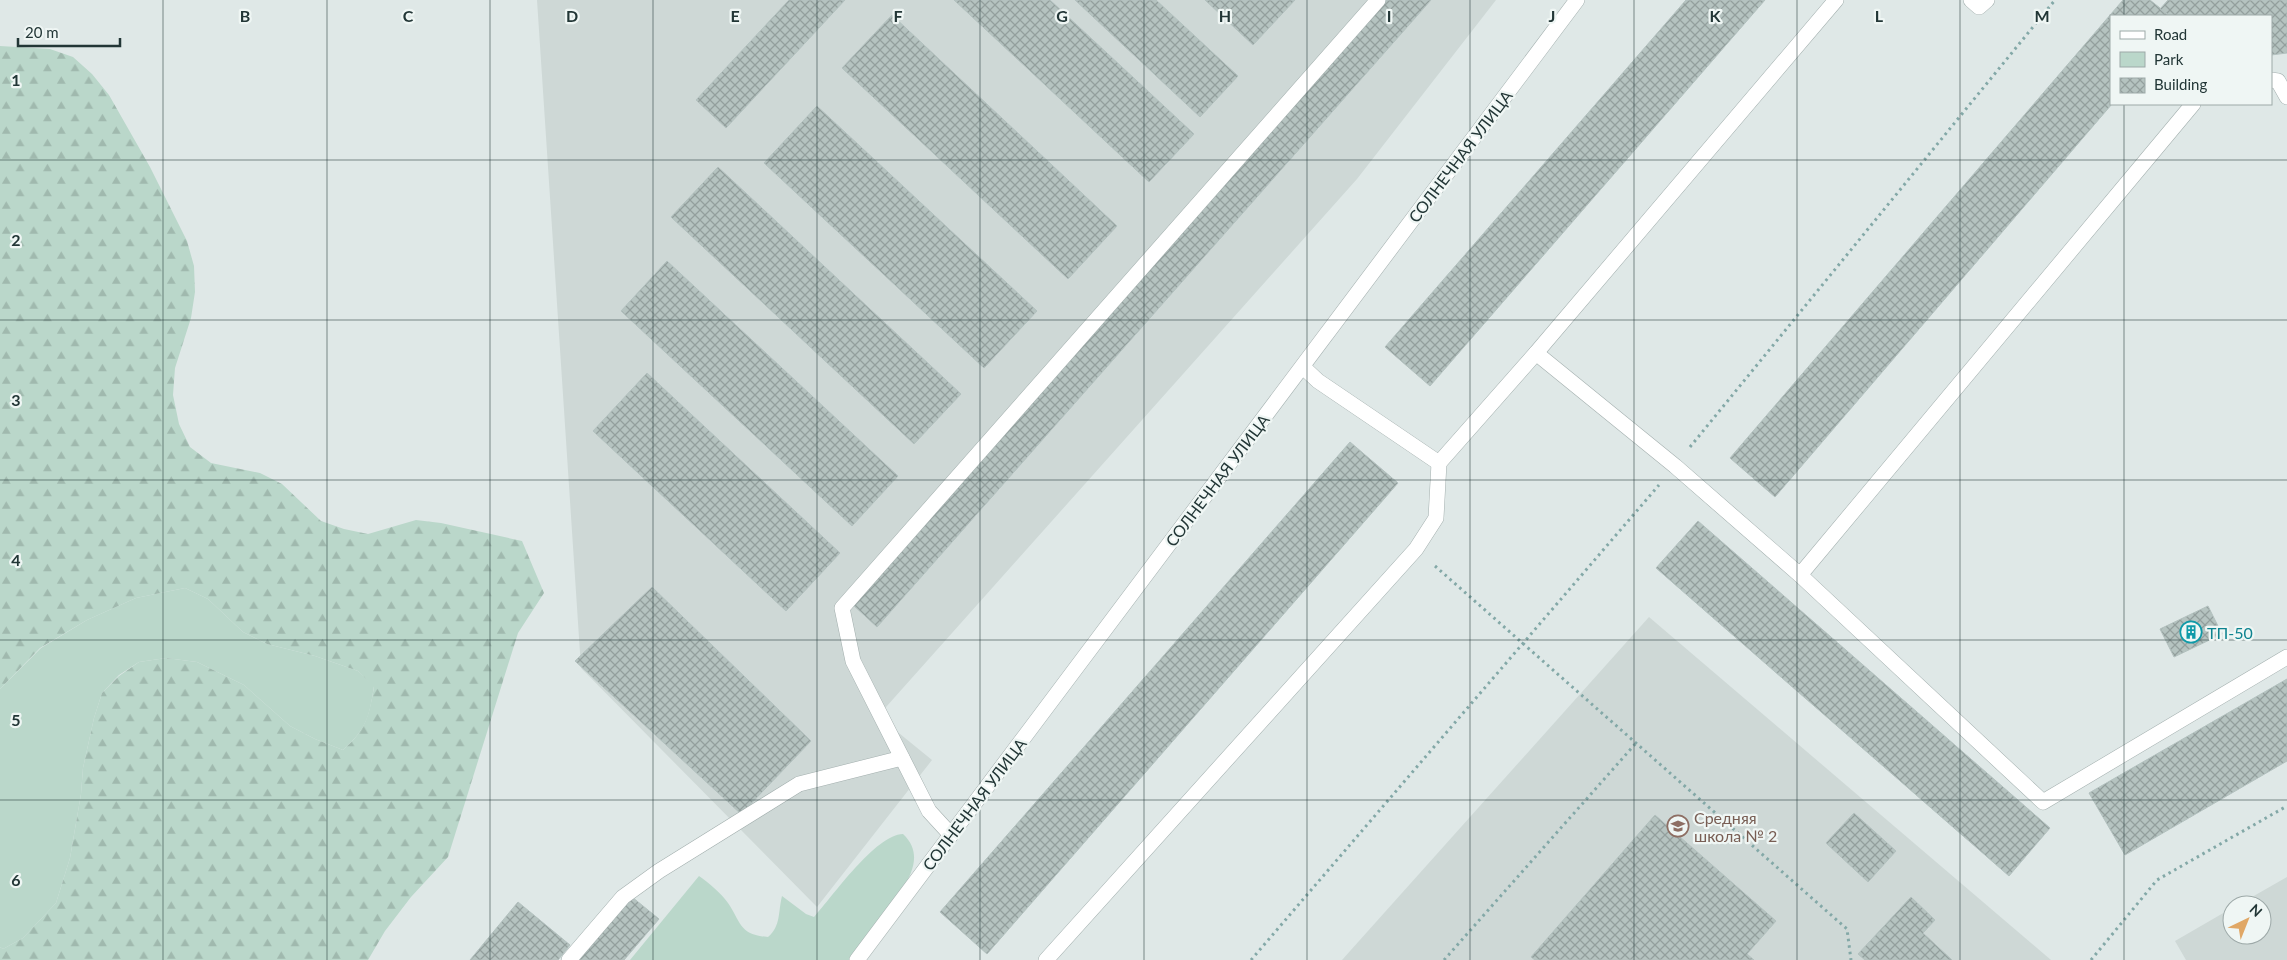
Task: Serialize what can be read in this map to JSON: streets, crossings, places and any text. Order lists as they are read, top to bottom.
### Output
{
  "streets": {
    "street": ["СОЛНЕЧНАЯ УЛИЦА"]
  },
  "places": {
    "building": ["ТП-50"],
    "school or university": ["Средняя школа № 2"]
  },
  "legend": ["Road", "Park", "Building"],
  "scale_bar": "20 m",
  "north": "top right",
  "grid": {
    "columns": [
      "B",
      "C",
      "D",
      "E",
      "F",
      "G",
      "H",
      "I",
      "J",
      "K",
      "L",
      "M"
    ],
    "rows": [
      "1",
      "2",
      "3",
      "4",
      "5",
      "6"
    ]
  }
}
